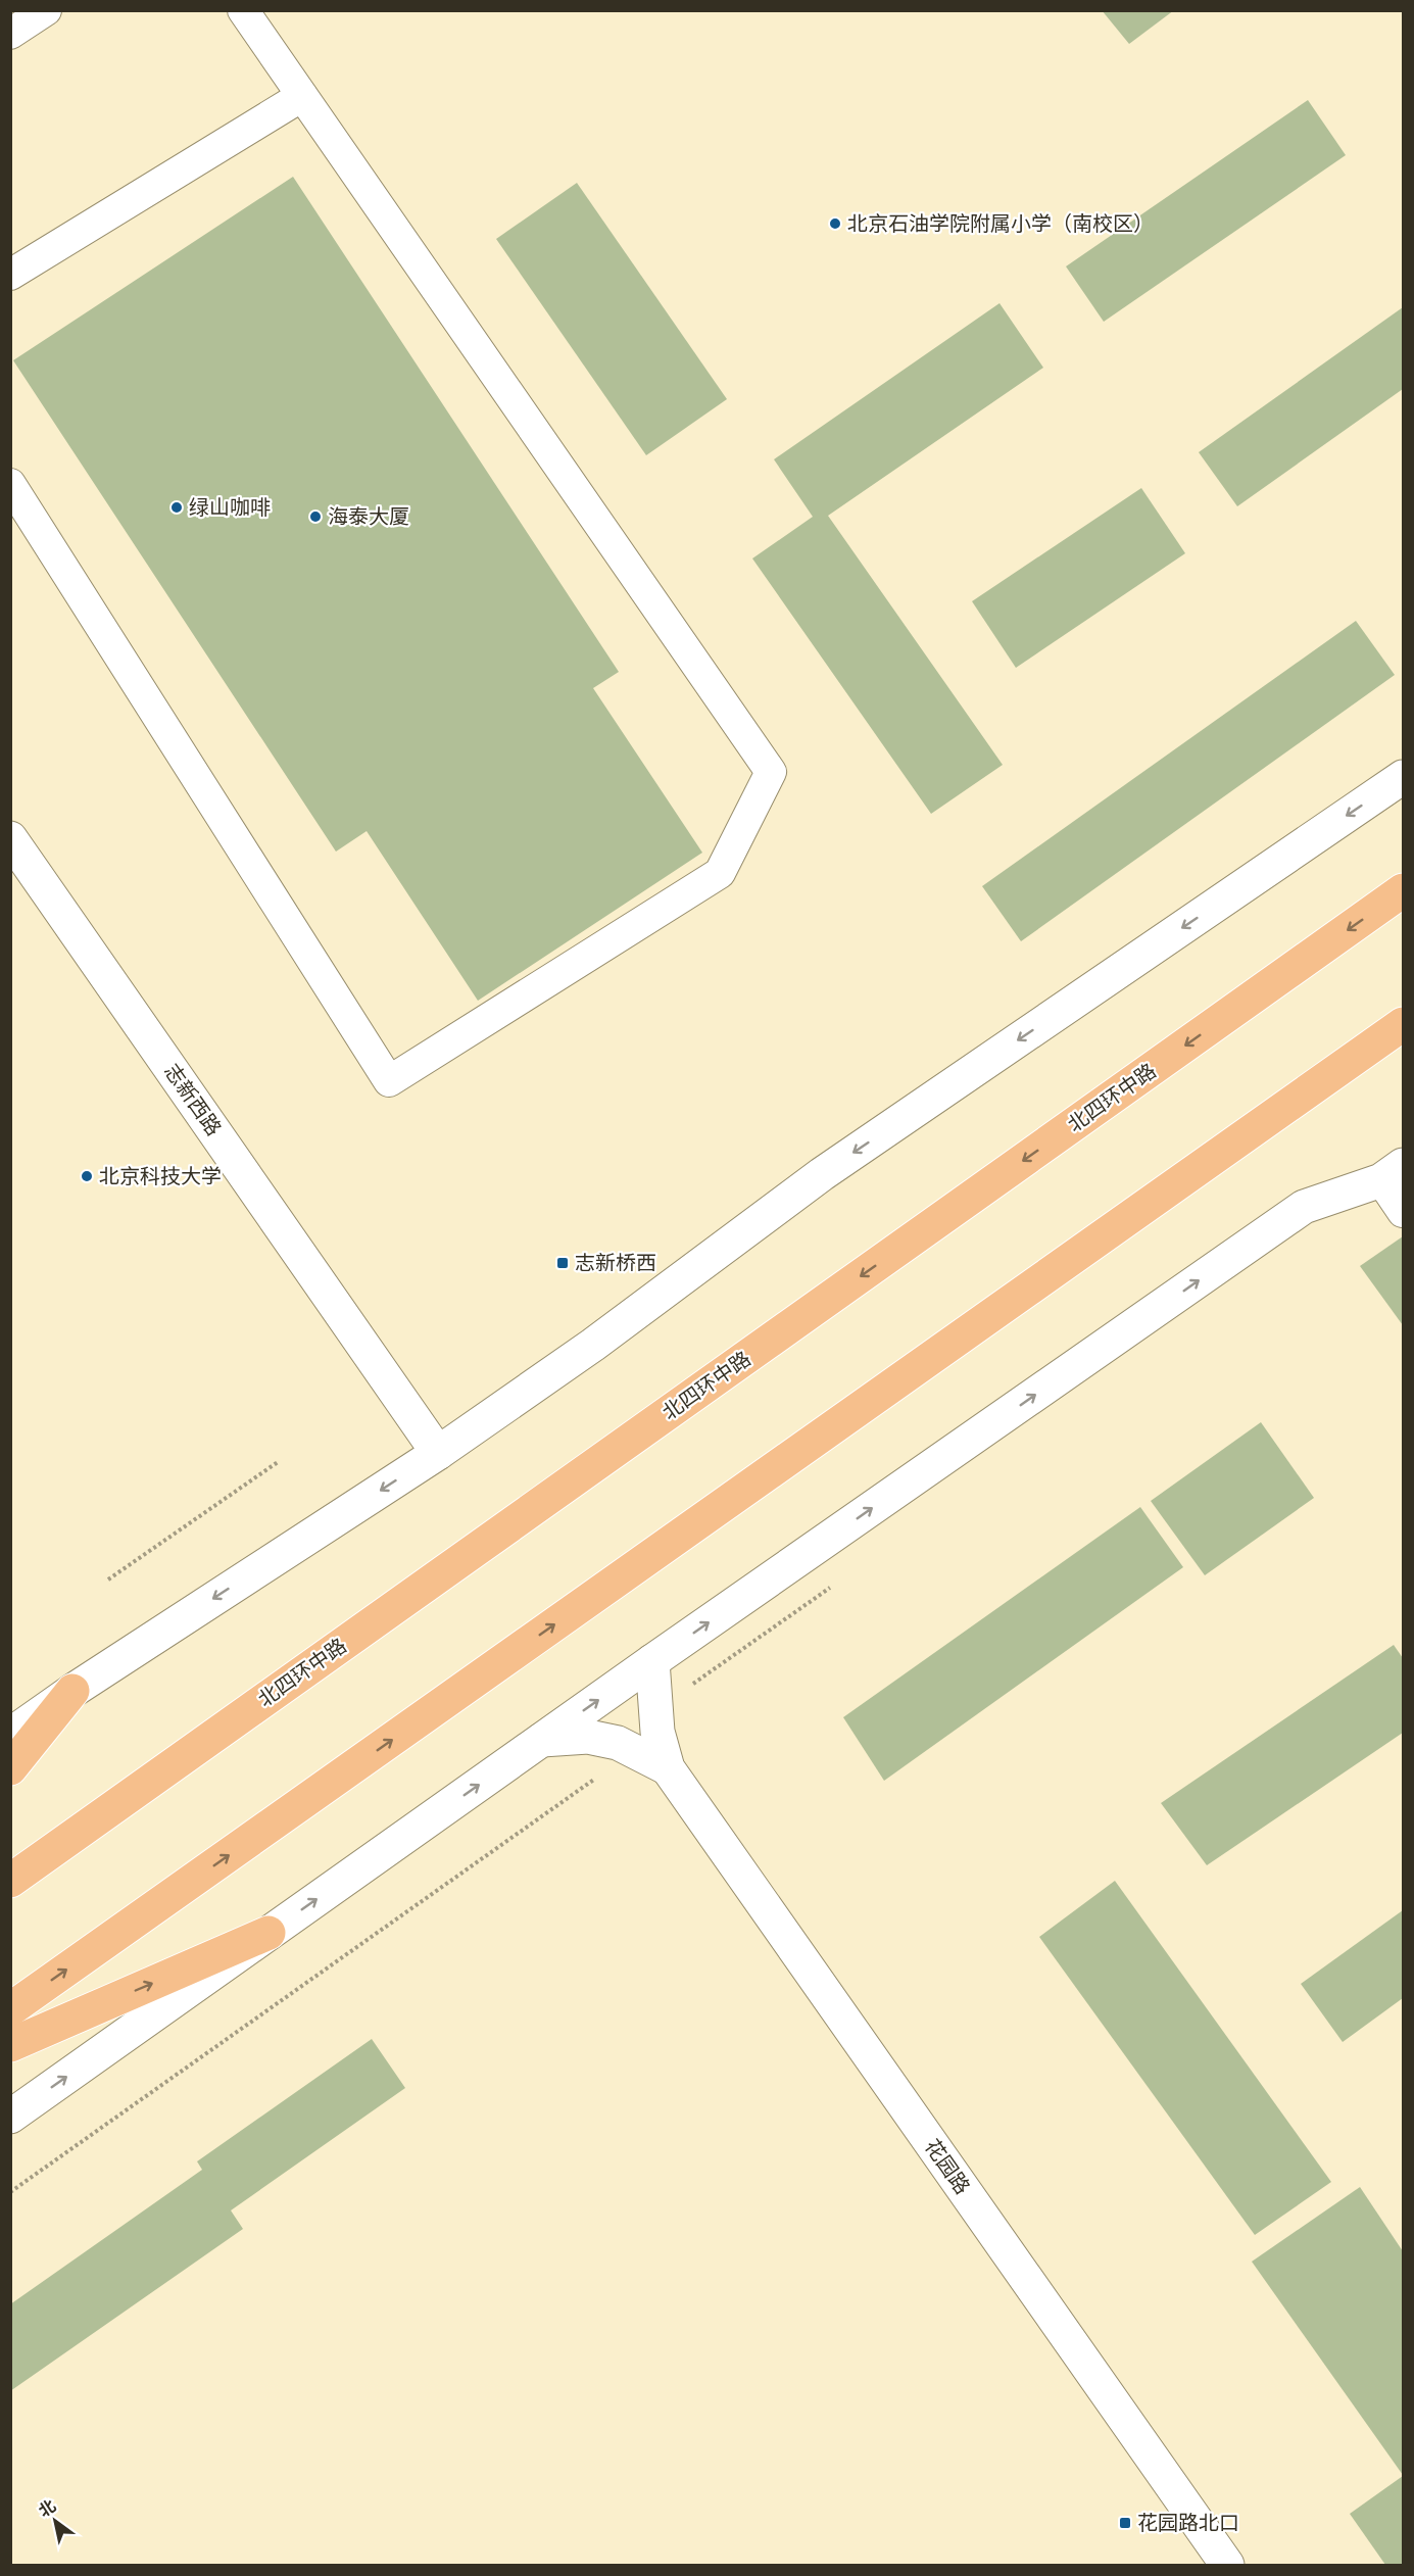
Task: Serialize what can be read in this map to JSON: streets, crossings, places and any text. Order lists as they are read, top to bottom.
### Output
{
  "streets": {
    "highway": ["北四环中路"],
    "street": ["志新西路", "花园路"]
  },
  "places": {
    "other": [
      "北京石油学院附属小学（南校区）",
      "绿山咖啡",
      "海泰大厦",
      "北京科技大学"
    ],
    "transit": ["志新桥西", "花园路北口"]
  },
  "north": "top left"
}
